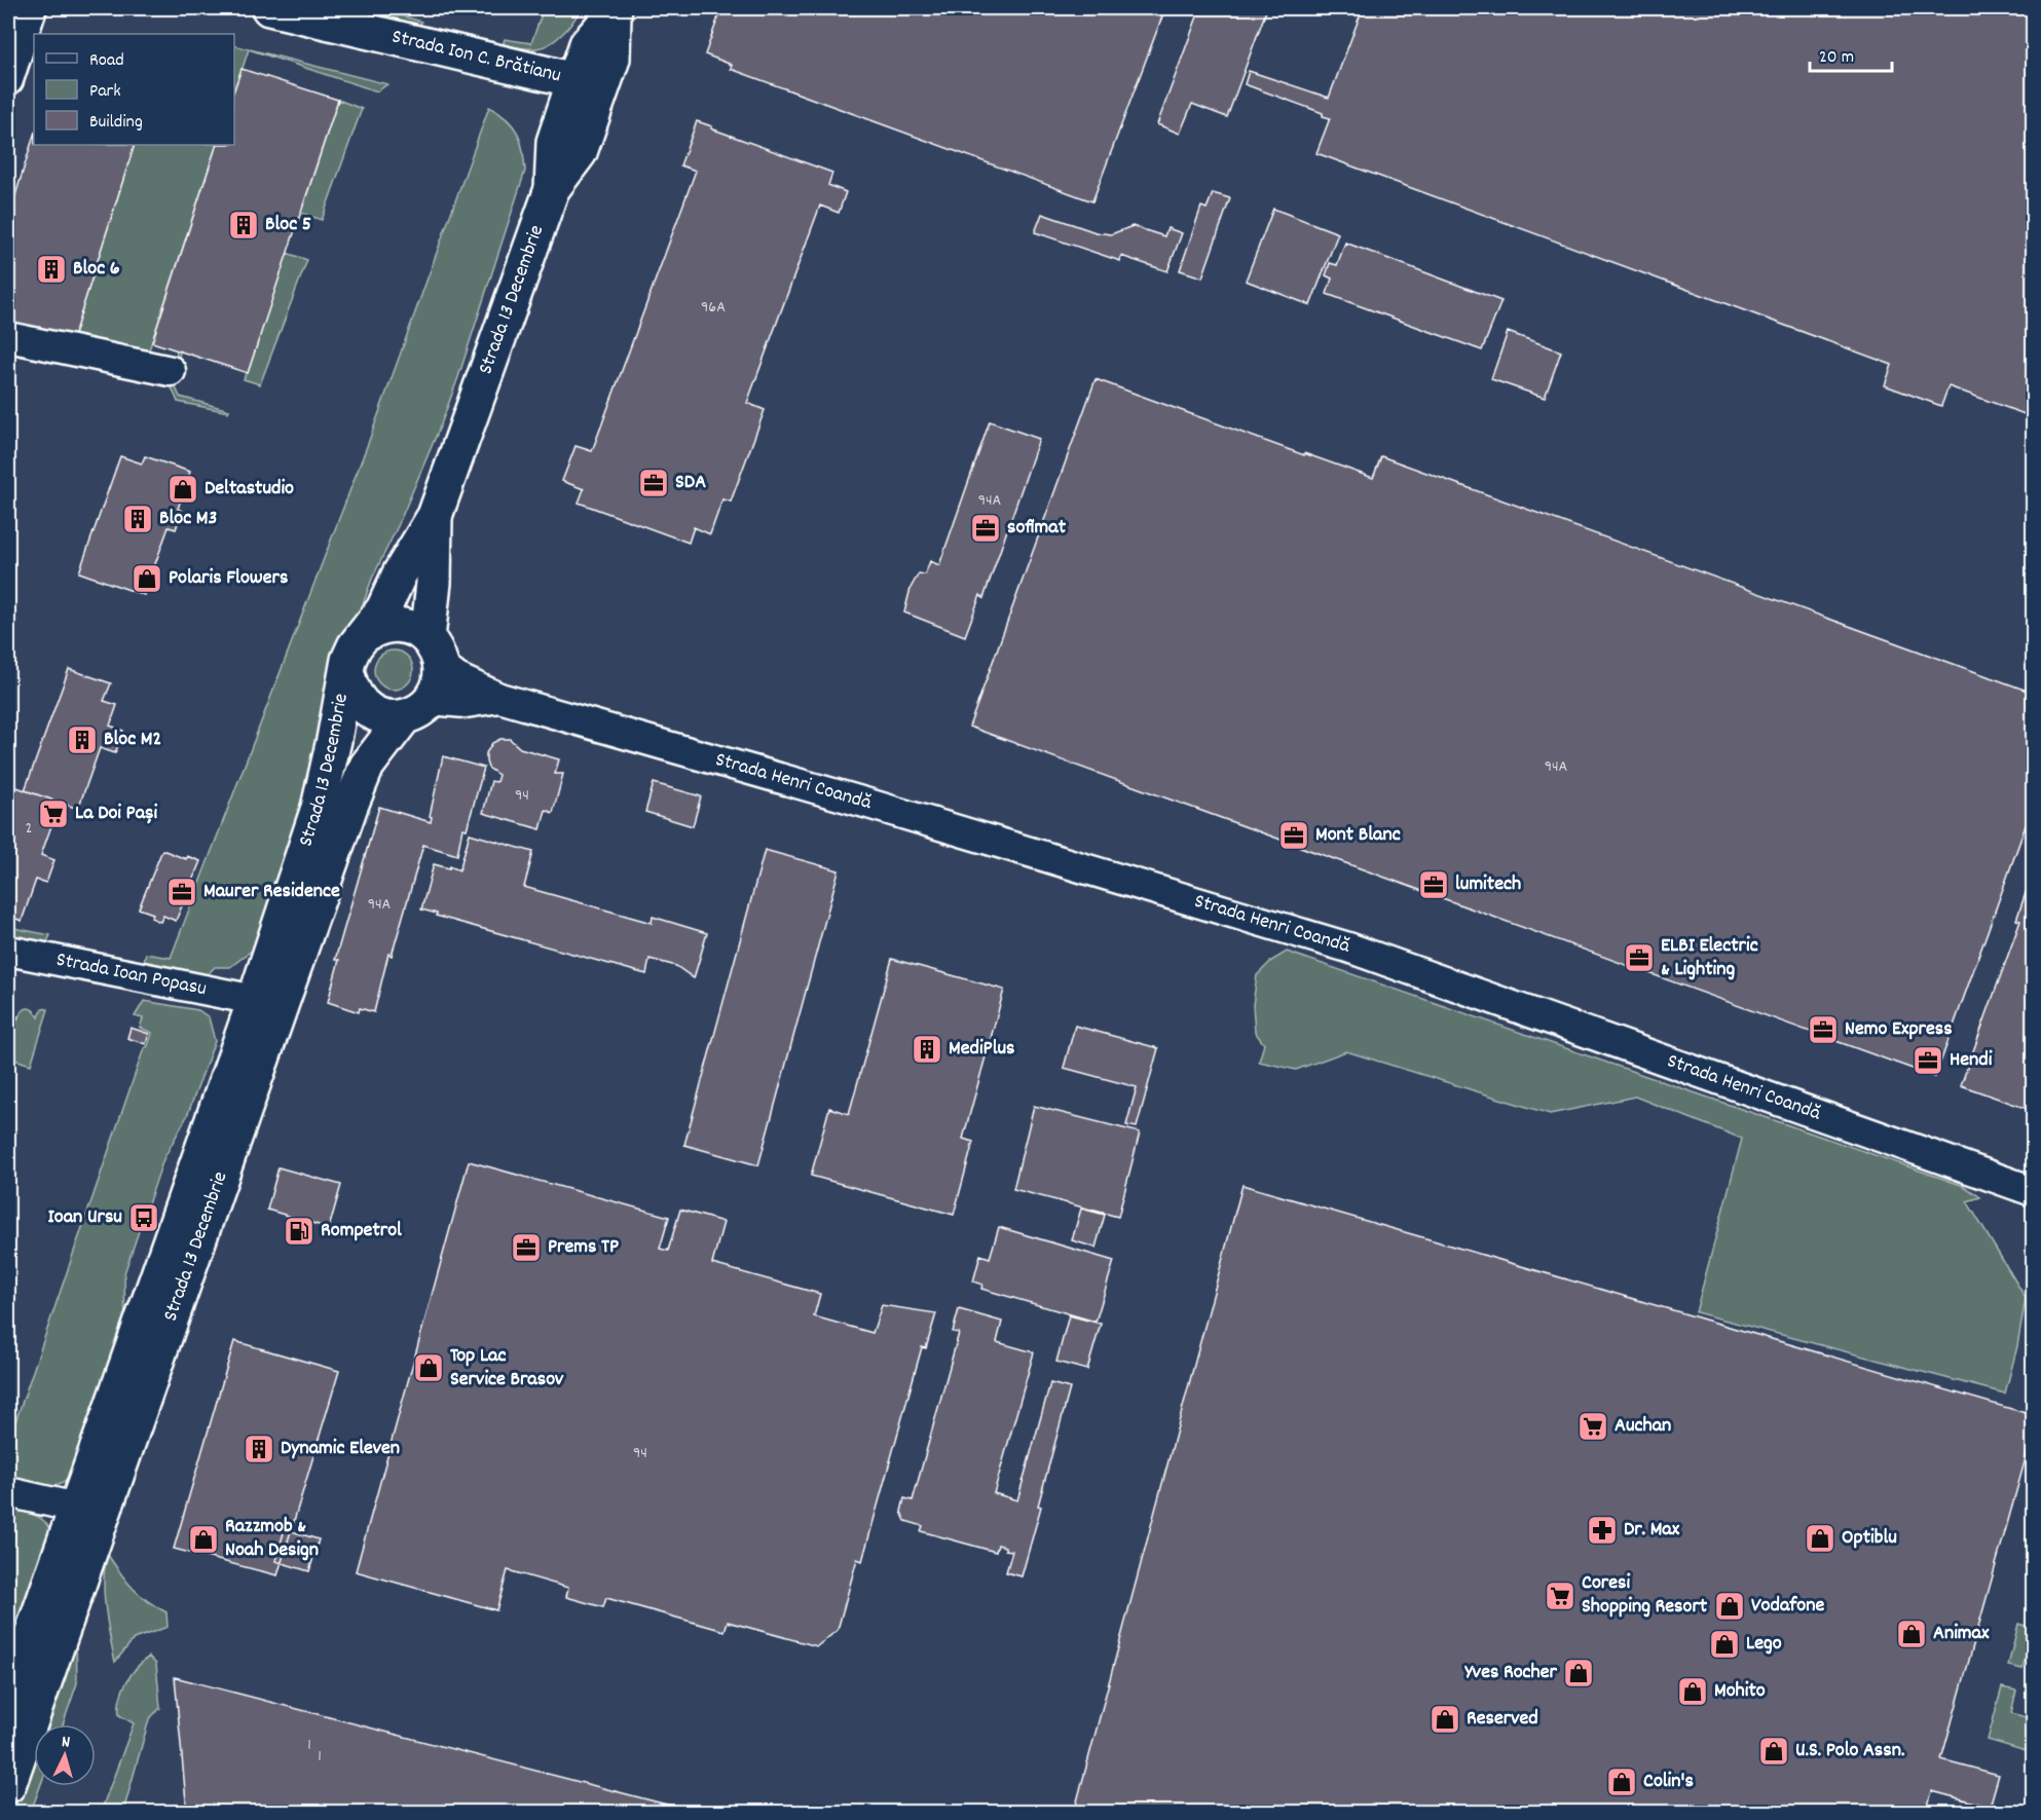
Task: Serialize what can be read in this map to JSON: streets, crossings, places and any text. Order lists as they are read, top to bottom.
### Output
{
  "streets": {
    "main road": ["Strada Ion C. Brătianu", "Strada 13 Decembrie"],
    "street": ["Strada Henri Coandă", "Strada Ioan Popasu"]
  },
  "crossings": [
    ["Strada Ion C. Brătianu", "Strada 13 Decembrie"],
    ["Strada 13 Decembrie", "Strada Henri Coandă"],
    ["Strada 13 Decembrie", "Strada Ioan Popasu"]
  ],
  "places": {
    "building": [
      "Bloc 5",
      "Bloc 6",
      "Bloc M3",
      "Bloc M2",
      "MediPlus",
      "Dynamic Eleven"
    ],
    "office": [
      "SDA",
      "sofimat",
      "Mont Blanc",
      "lumitech",
      "Maurer Residence",
      "ELBI Electric & Lighting",
      "Nemo Express",
      "Hendi",
      "Prems TP"
    ],
    "shop": [
      "Deltastudio",
      "Polaris Flowers",
      "Top Lac Service Brasov",
      "Optiblu",
      "Razzmob & Noah Design",
      "Vodafone",
      "Animax",
      "Lego",
      "Yves Rocher",
      "Mohito",
      "Reserved",
      "U.S. Polo Assn.",
      "Colin's"
    ],
    "supermarket": ["La Doi Pași", "Auchan", "Coresi Shopping Resort"],
    "bus stop": ["Ioan Ursu"],
    "fuel station": ["Rompetrol"],
    "pharmacy": ["Dr. Max"]
  },
  "house_numbers": [
    "96A",
    "94A",
    "94A",
    "94",
    "2",
    "94A",
    "94",
    "1",
    "1"
  ],
  "legend": ["Road", "Park", "Building"],
  "scale_bar": "20 m",
  "north": "top"
}
